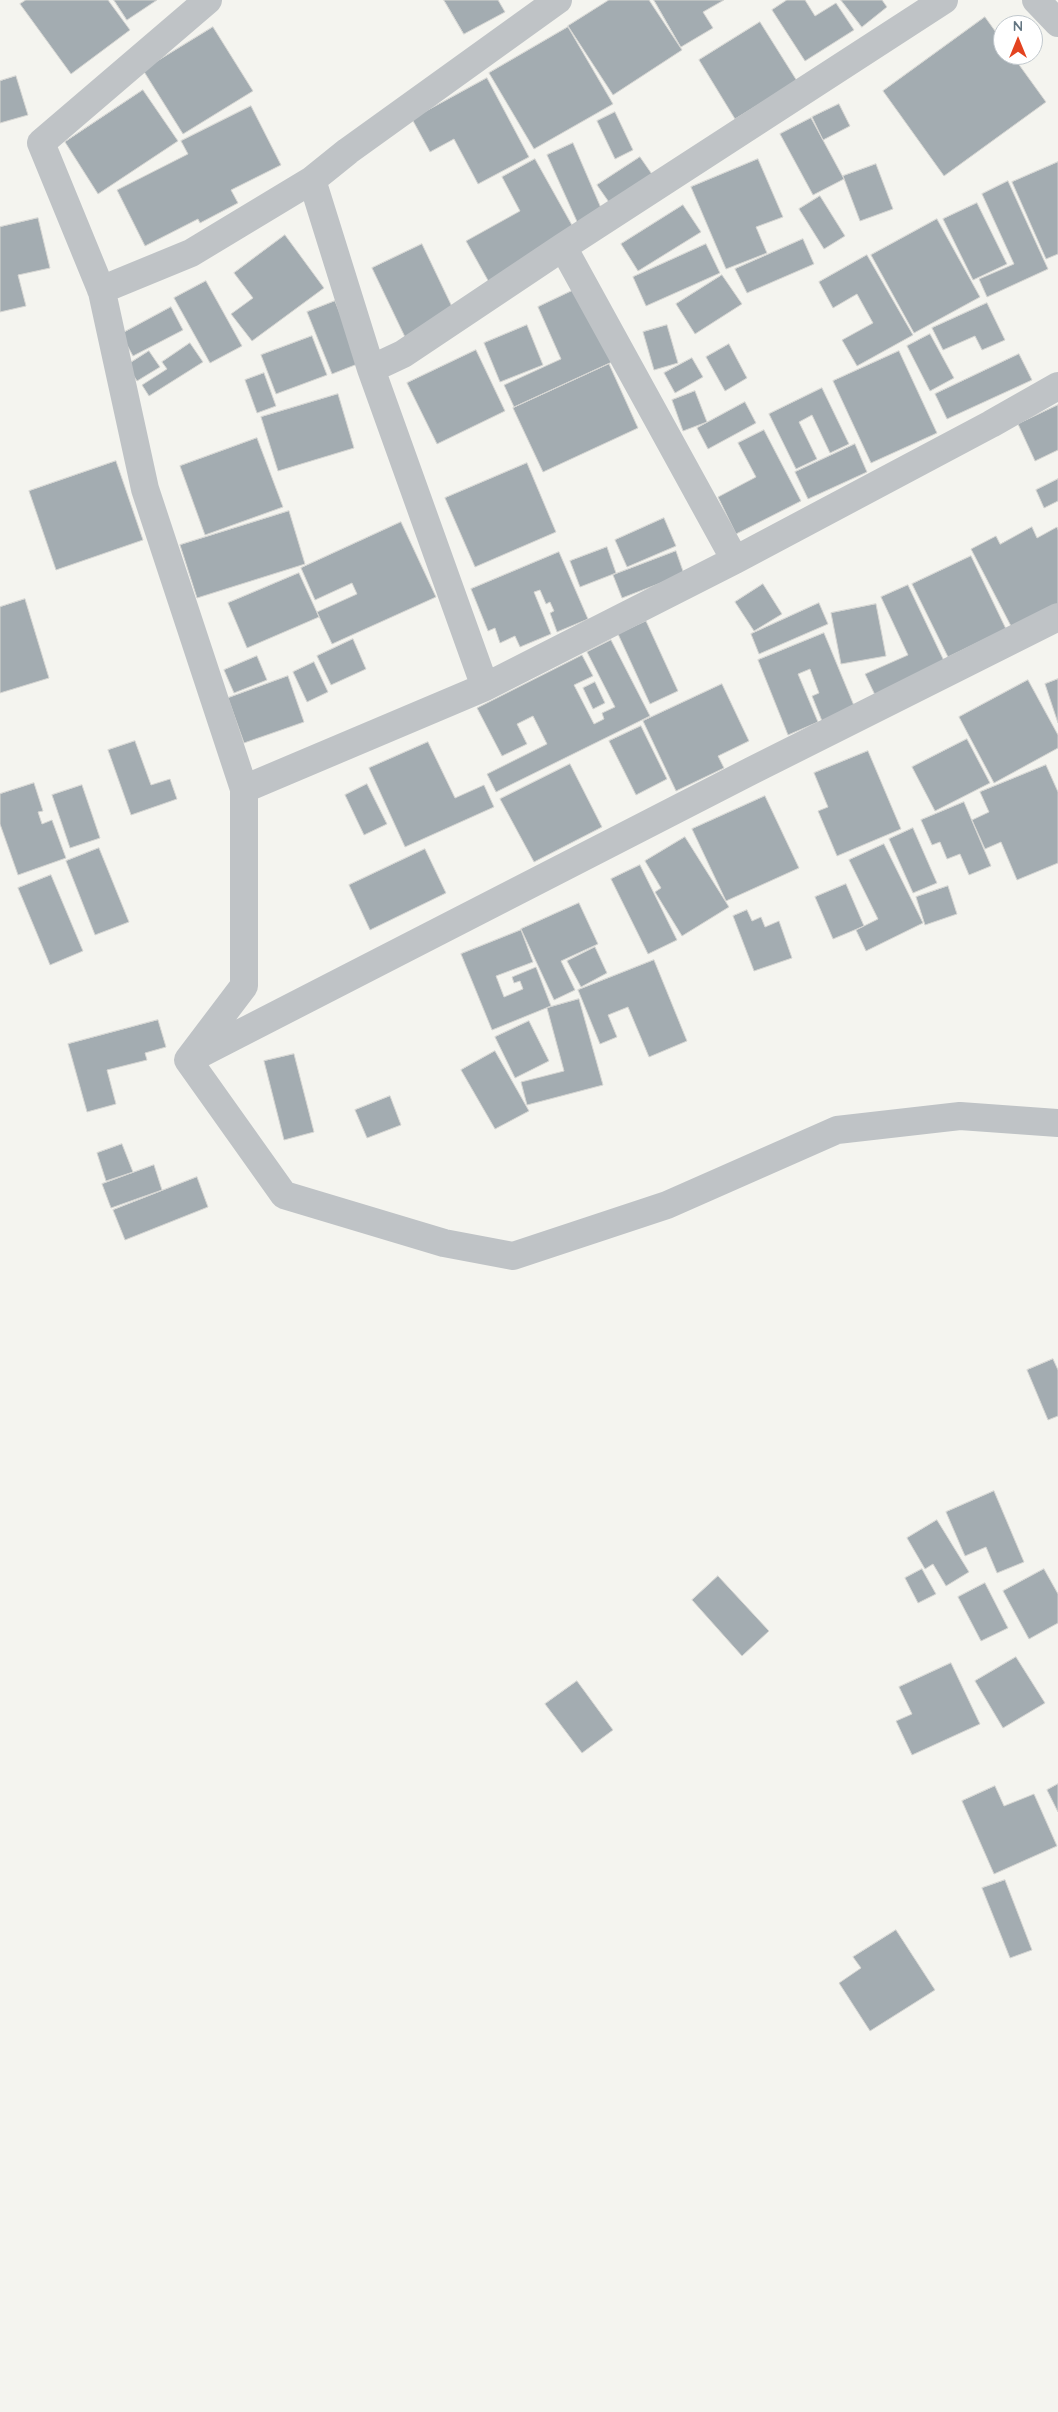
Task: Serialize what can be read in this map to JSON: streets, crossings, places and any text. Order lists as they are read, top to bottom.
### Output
{
  "north": "top"
}
